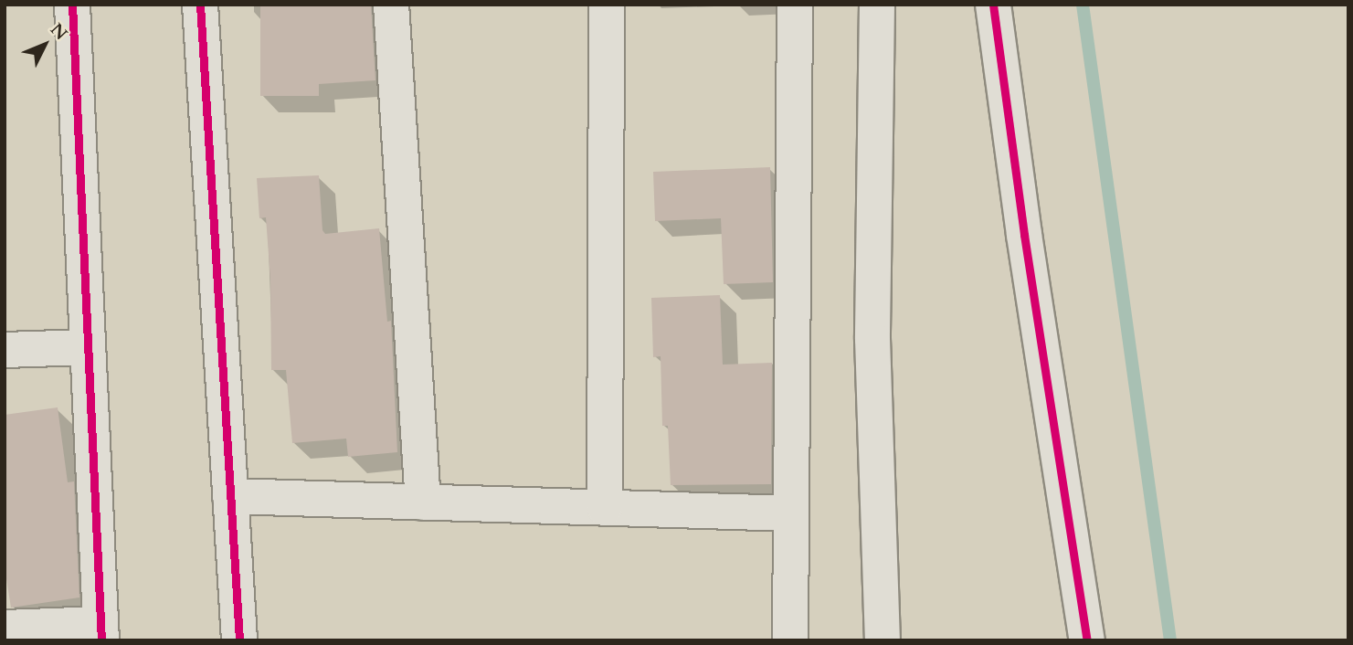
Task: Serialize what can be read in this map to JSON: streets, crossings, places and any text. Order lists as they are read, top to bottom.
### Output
{
  "north": "top right"
}
